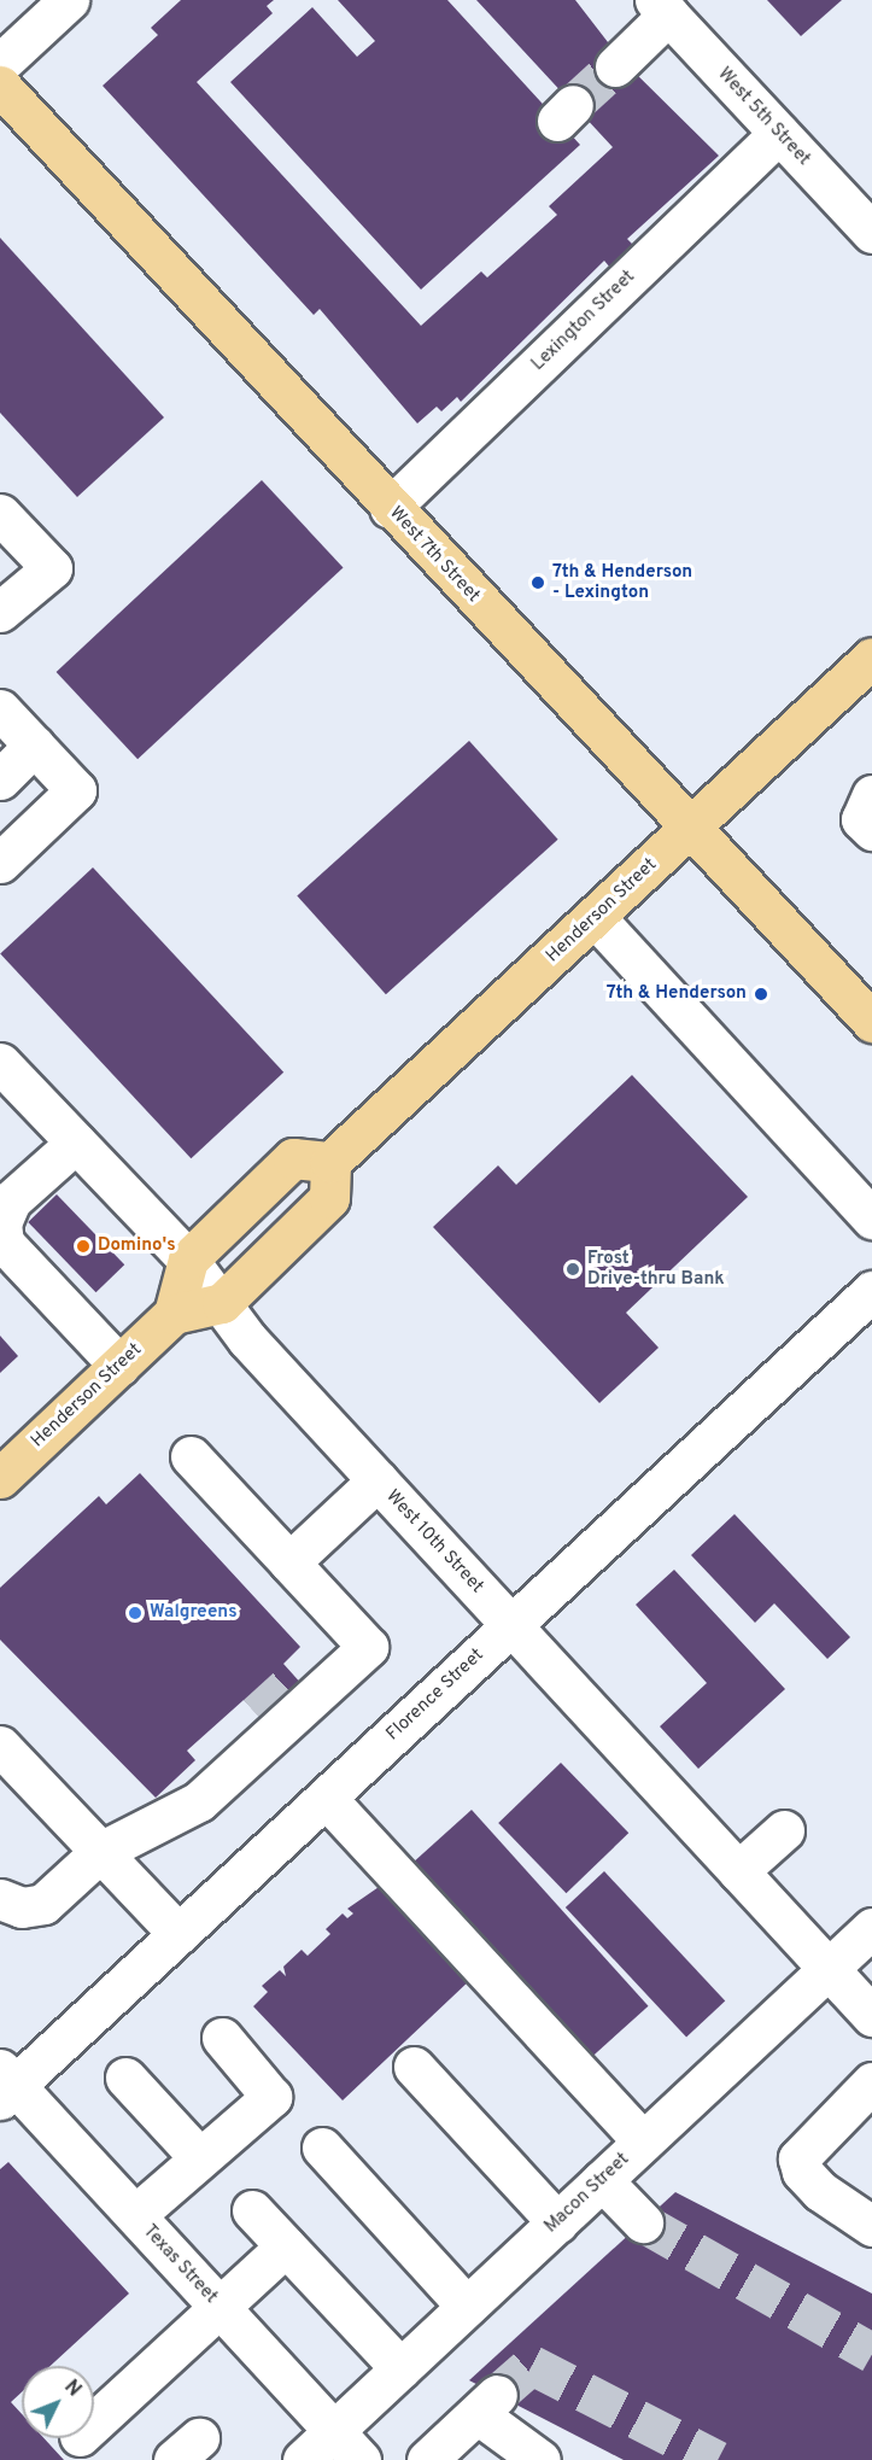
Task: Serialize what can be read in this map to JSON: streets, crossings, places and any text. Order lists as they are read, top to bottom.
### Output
{
  "streets": {
    "main road": ["West 7th Street", "Henderson Street"],
    "street": [
      "West 5th Street",
      "Lexington Street",
      "West 10th Street",
      "Florence Street",
      "Macon Street",
      "Texas Street"
    ]
  },
  "crossings": [
    ["West 5th Street", "Lexington Street"],
    ["Lexington Street", "West 7th Street"],
    ["West 7th Street", "Henderson Street"],
    ["West 10th Street", "Florence Street"],
    ["West 10th Street", "Macon Street"],
    ["Florence Street", "Texas Street"],
    ["Macon Street", "Texas Street"]
  ],
  "places": [
    "7th & Henderson - Lexington",
    "7th & Henderson",
    "Domino's",
    "Frost Drive-thru Bank",
    "Walgreens"
  ],
  "north": "top right"
}
